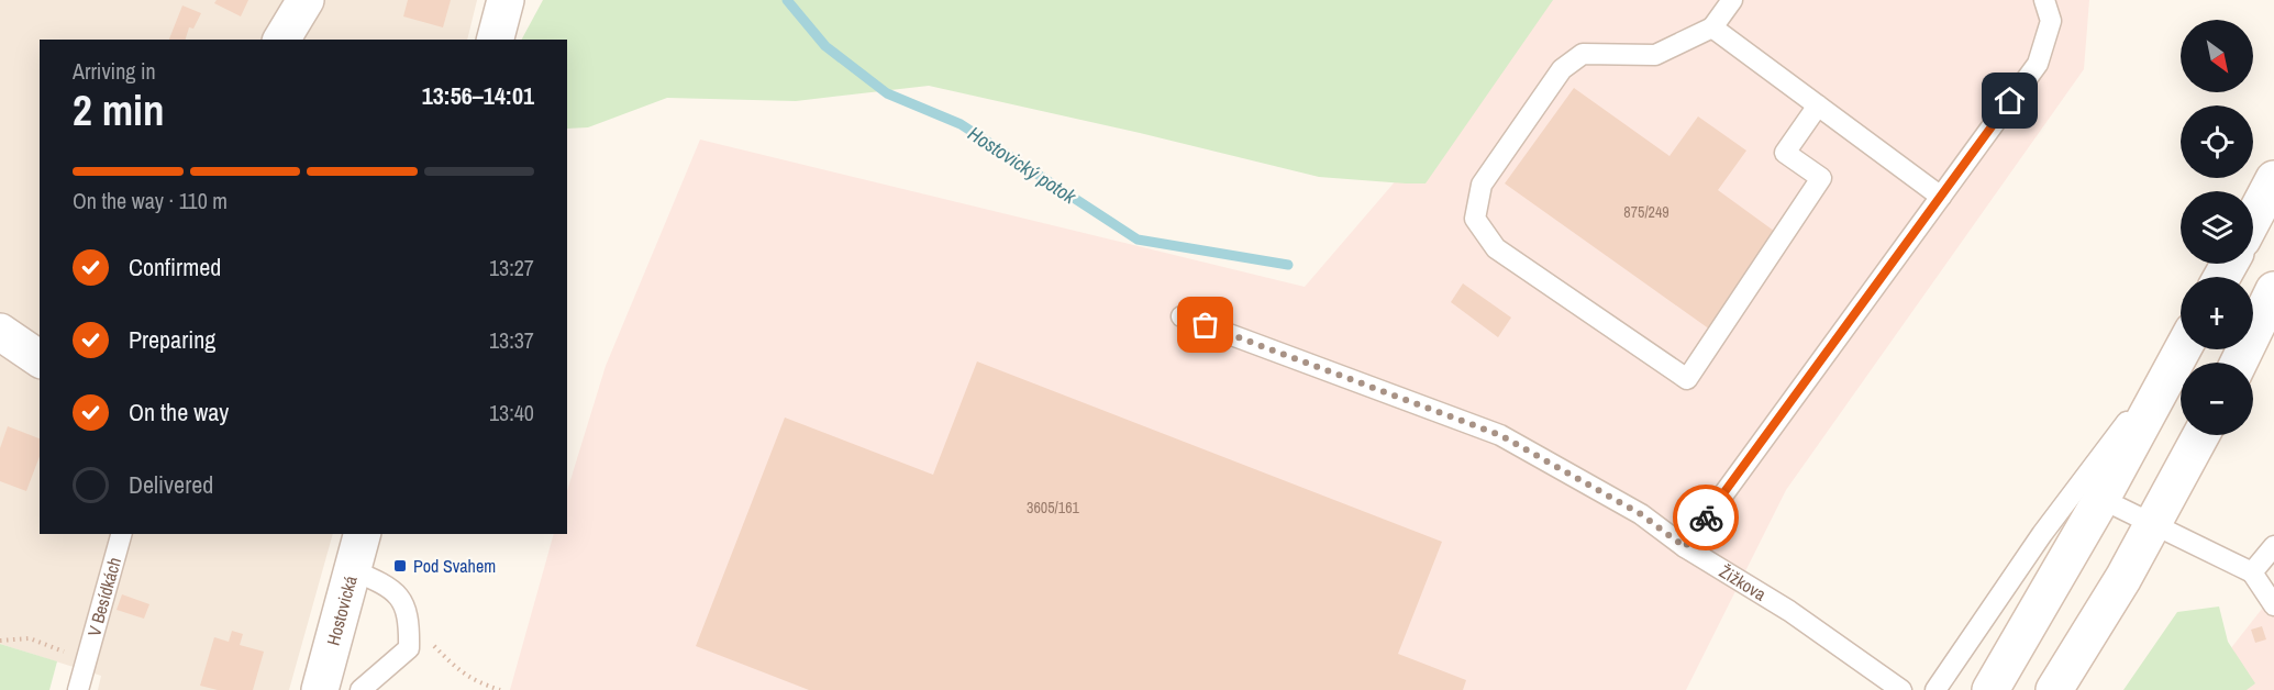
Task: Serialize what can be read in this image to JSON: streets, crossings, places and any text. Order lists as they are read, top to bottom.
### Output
{
  "streets": {
    "main road": ["Hostovická"],
    "lane": ["Žižkova", "V Besídkách"]
  },
  "water": ["Hostovický potok"],
  "places": {
    "transit": ["Pod Svahem"]
  },
  "house_numbers": ["875/249", "3605/161"],
  "north": "bottom right",
  "page": {
    "map_buttons": ["+", "−"],
    "heading": ["2 min", "Arriving in", "13:56–14:01"],
    "bar": "On the way · 110 m",
    "list": [
      ["Confirmed", "13:27"],
      ["Preparing", "13:37"],
      ["On the way", "13:40"],
      "Delivered"
    ]
  }
}
